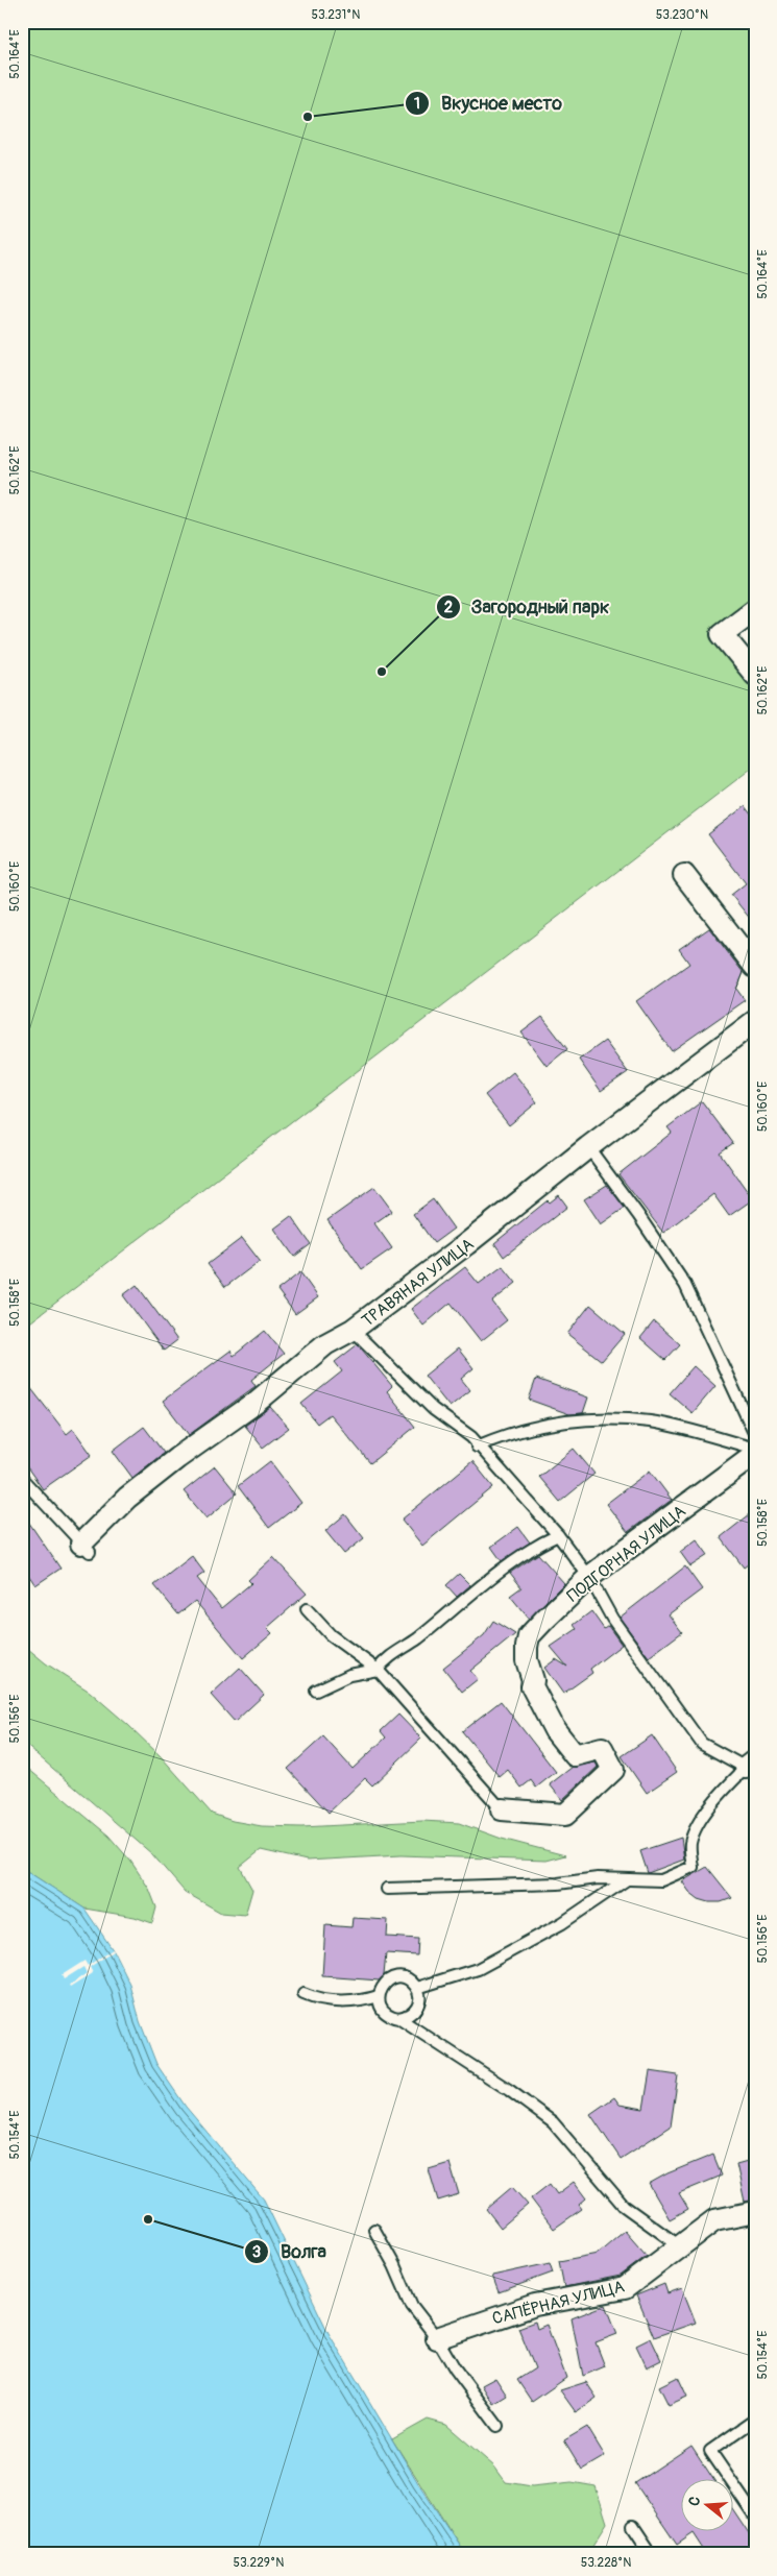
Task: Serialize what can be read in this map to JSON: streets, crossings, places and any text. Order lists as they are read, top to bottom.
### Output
{
  "streets": {
    "street": ["ТРАВЯНАЯ УЛИЦА", "ПОДГОРНАЯ УЛИЦА", "САПЁРНАЯ УЛИЦА"]
  },
  "places": ["Вкусное место", "Загородный парк", "Волга"],
  "north": "left",
  "coordinates": [
    "53.231°N",
    "53.230°N",
    "50.164°E",
    "50.162°E",
    "50.160°E",
    "50.158°E",
    "50.156°E",
    "50.154°E",
    "53.229°N",
    "53.228°N"
  ]
}
